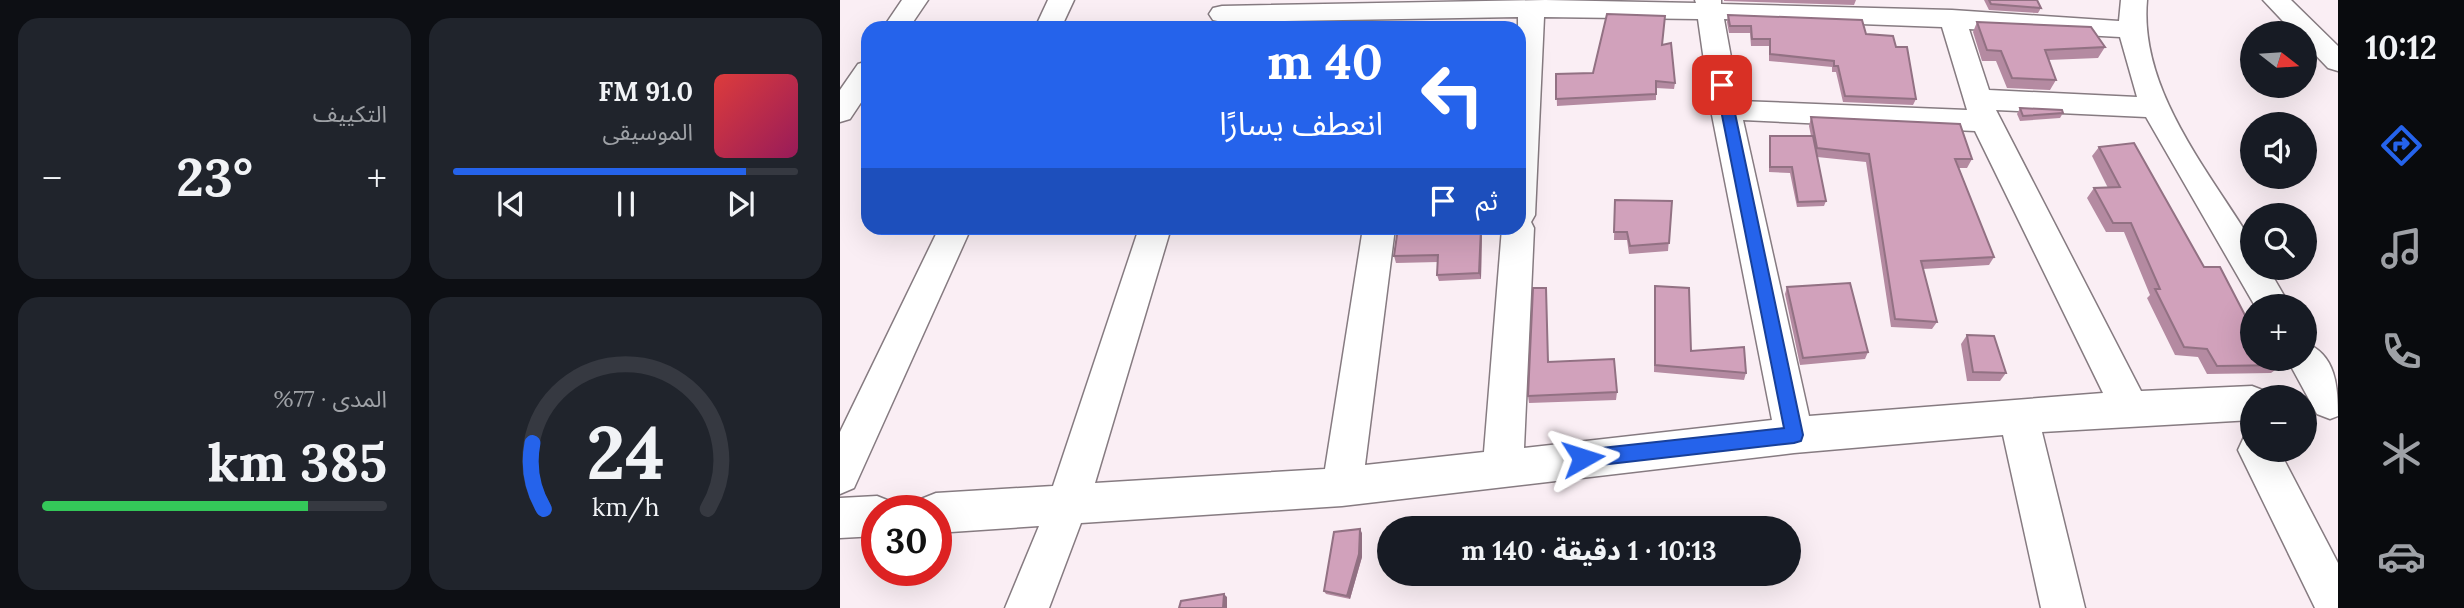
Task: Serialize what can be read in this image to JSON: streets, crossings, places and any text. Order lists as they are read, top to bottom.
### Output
{
  "north": "right",
  "page": {
    "tabs": "10:12",
    "tile": [
      "التكييف",
      ["المدى · 77%", "385 km"]
    ],
    "map_buttons": ["+", "−"],
    "turn": ["40 m", "انعطف يسارًا"],
    "song": ["91.0 FM", "الموسيقى"],
    "heat": ["−", "23°", "+"],
    "then": "ثم",
    "limit": "30",
    "trip": "10:13 · 1 دقيقة · 140 m",
    "gauge": ["24", "km/h"]
  }
}
